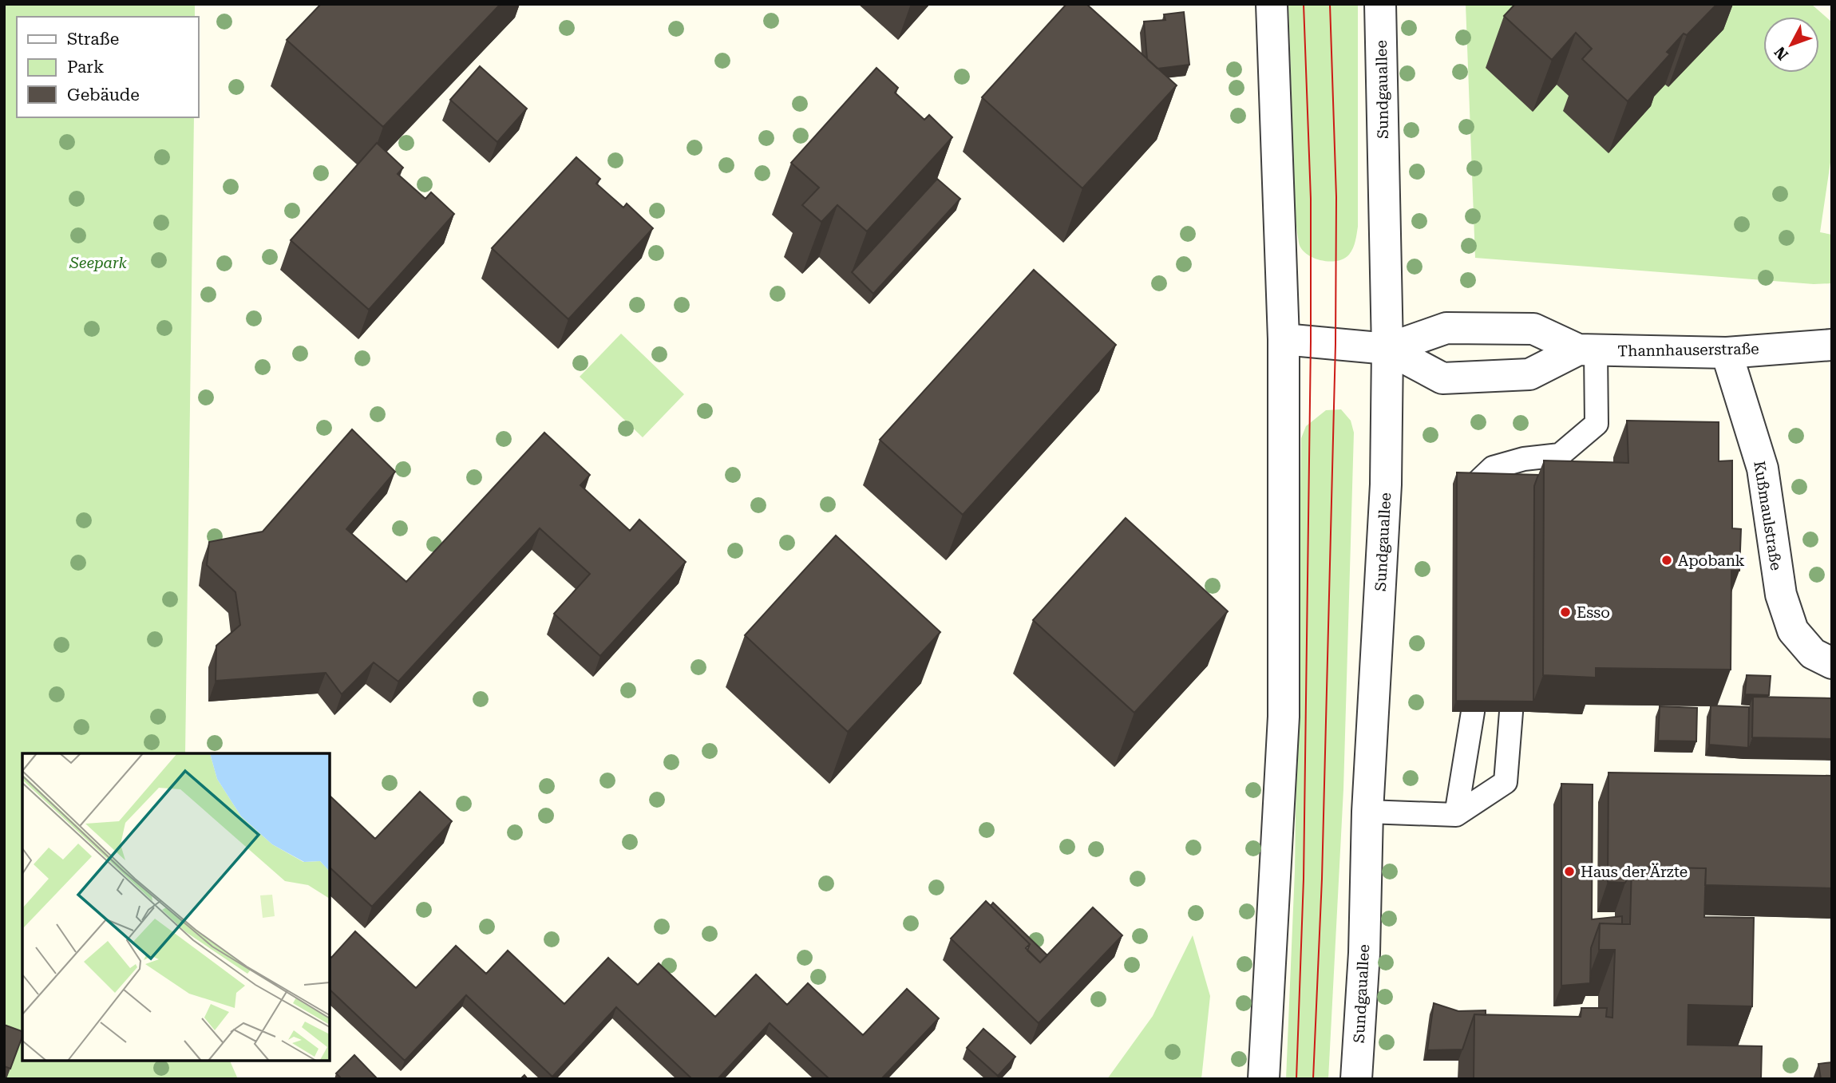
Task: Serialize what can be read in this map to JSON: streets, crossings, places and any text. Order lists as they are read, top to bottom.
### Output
{
  "streets": {
    "street": ["Sundgauallee", "Thannhauserstraße", "Kußmaulstraße"]
  },
  "crossings": [
    ["Sundgauallee", "Thannhauserstraße"],
    ["Thannhauserstraße", "Kußmaulstraße"]
  ],
  "parks": ["Seepark"],
  "places": ["Apobank", "Esso", "Haus der Ärzte"],
  "legend": ["Straße", "Park", "Gebäude"],
  "north": "bottom left"
}
